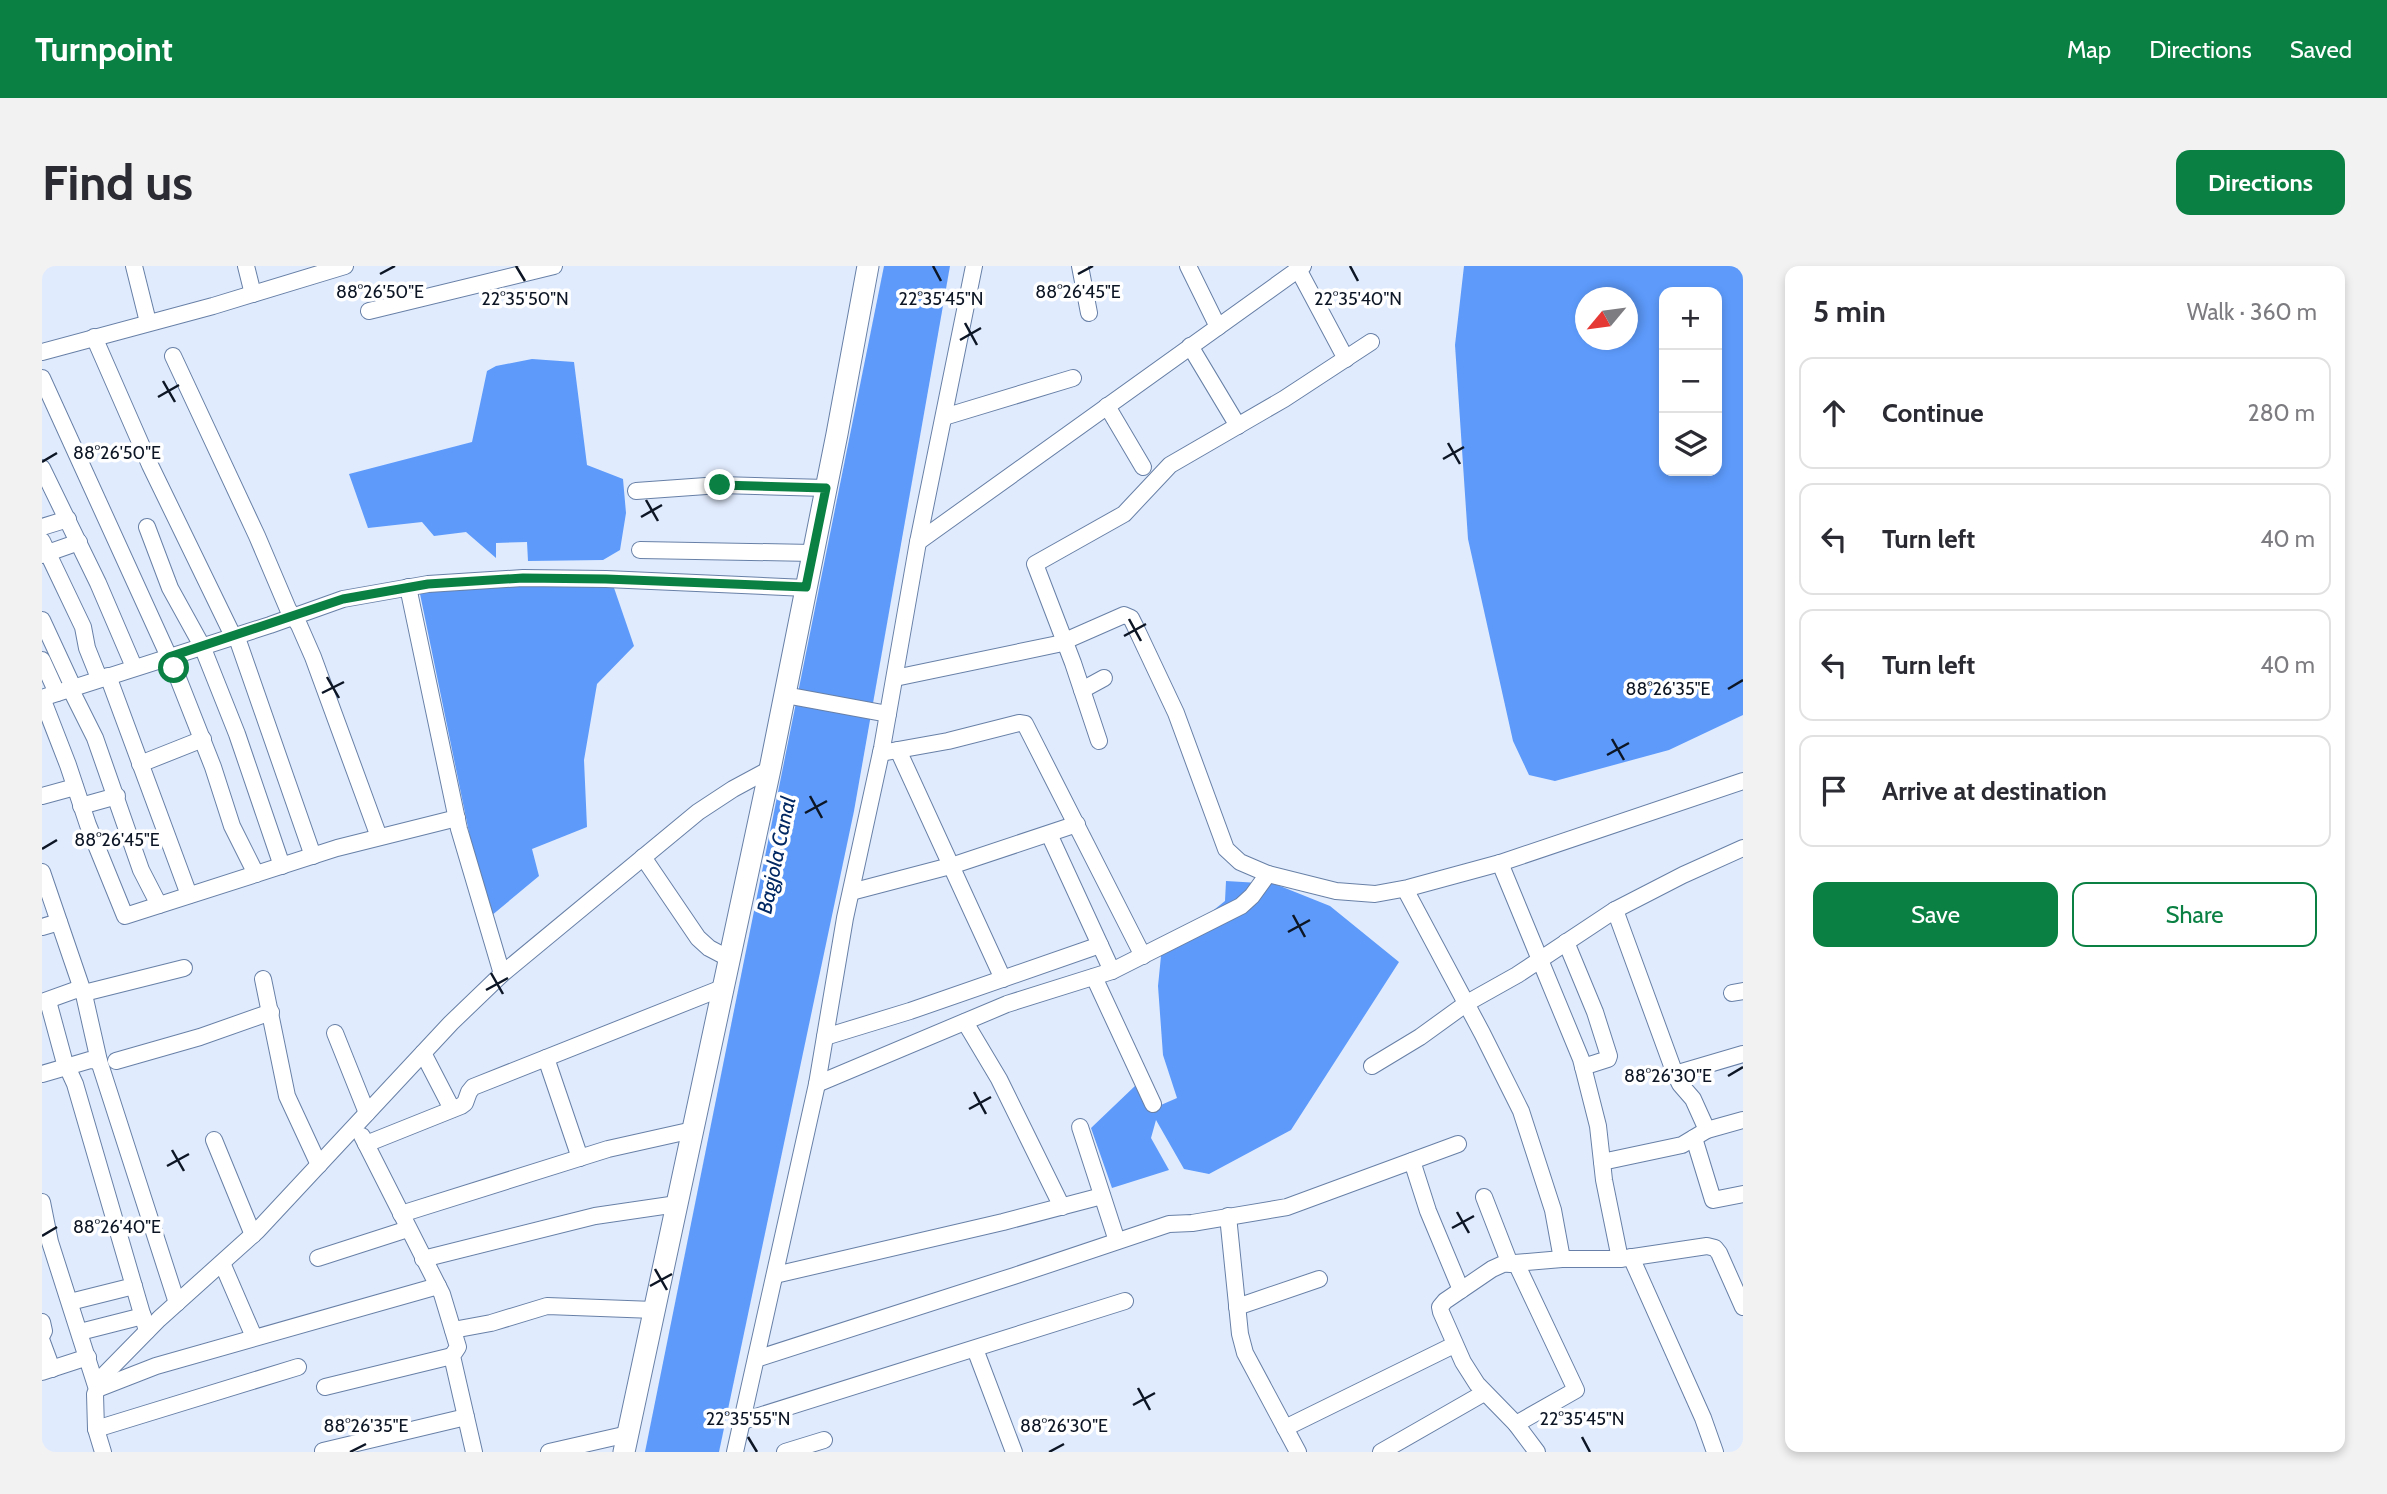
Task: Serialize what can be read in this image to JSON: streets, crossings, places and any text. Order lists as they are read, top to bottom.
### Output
{
  "water": ["Bagjola Canal"],
  "north": "bottom left",
  "page": {
    "header": "Turnpoint",
    "nav": ["Map", "Directions", "Saved"],
    "buttons": [
      "Directions",
      ["Save", "Share"]
    ],
    "title": "Find us",
    "heading": ["5 min", "Walk · 360 m"],
    "map_buttons": ["+", "−"],
    "list": [
      ["Continue", "280 m"],
      ["Turn left", "40 m"],
      ["Turn left", "40 m"],
      "Arrive at destination"
    ]
  },
  "coordinates": [
    "88°26'50\"E",
    "88°26'45\"E",
    "22°35'50\"N",
    "22°35'45\"N",
    "22°35'40\"N",
    "88°26'35\"E",
    "88°26'30\"E",
    "88°26'40\"E",
    "22°35'55\"N"
  ]
}
